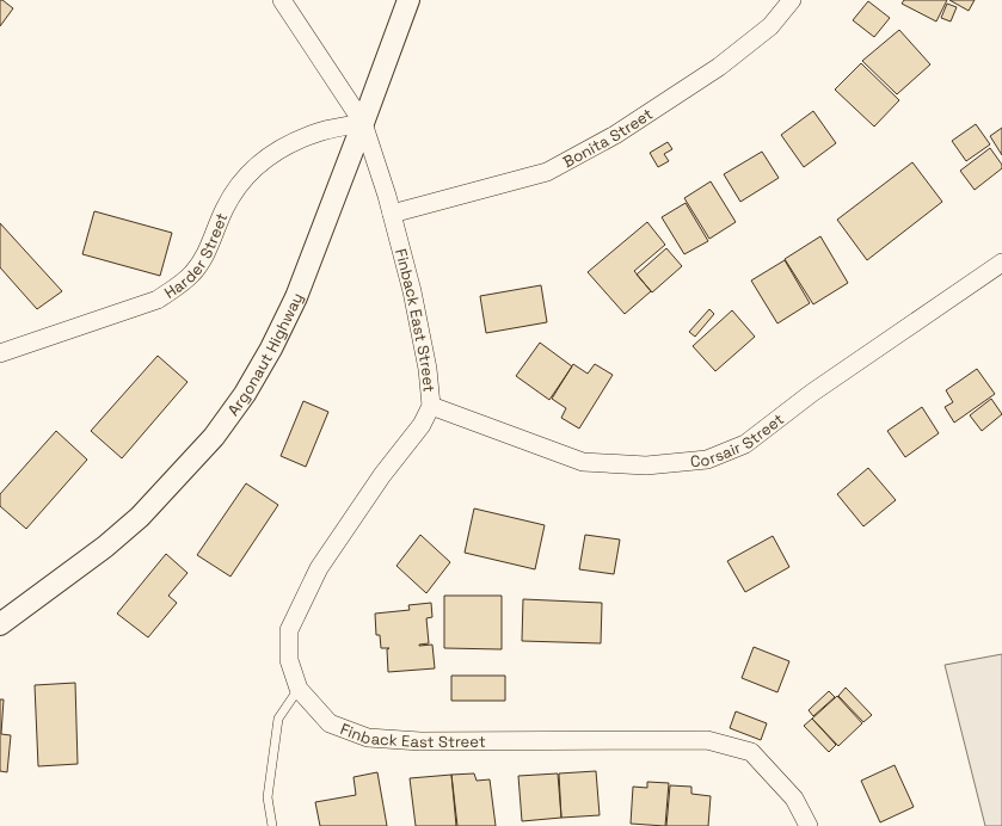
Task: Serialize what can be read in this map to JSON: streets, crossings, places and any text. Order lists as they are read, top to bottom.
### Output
{
  "streets": {
    "street": [
      "Bonita Street",
      "Harder Street",
      "Finback East Street",
      "Argonaut Highway",
      "Corsair Street"
    ]
  },
  "crossings": [
    ["Bonita Street", "Finback East Street"],
    ["Harder Street", "Finback East Street"],
    ["Harder Street", "Argonaut Highway"],
    ["Finback East Street", "Argonaut Highway"],
    ["Finback East Street", "Corsair Street"]
  ]
}
